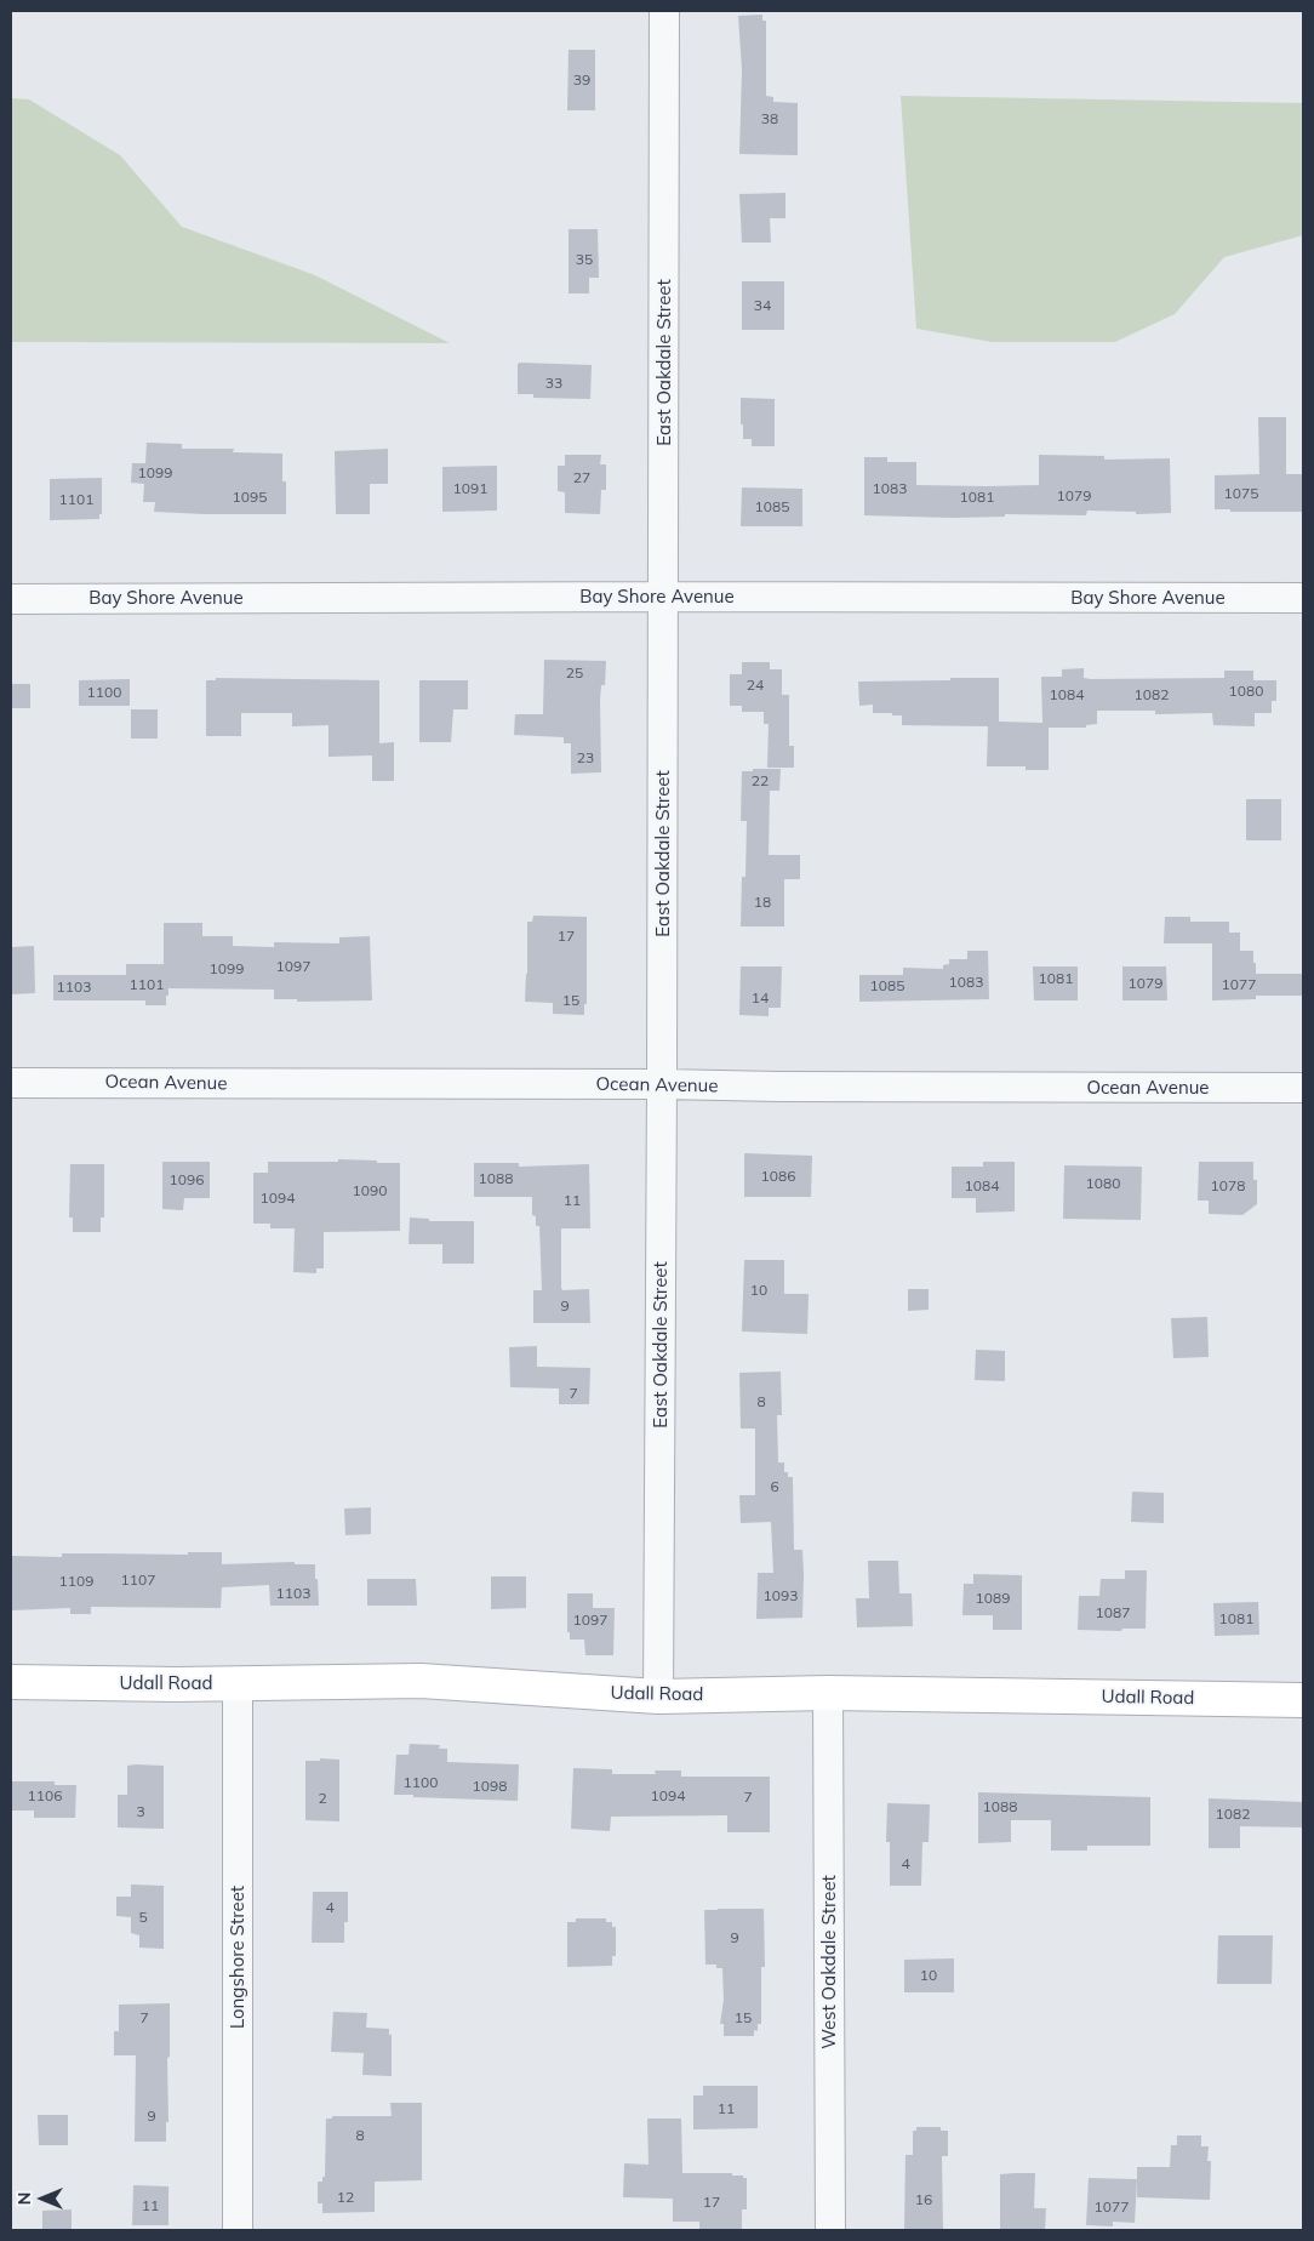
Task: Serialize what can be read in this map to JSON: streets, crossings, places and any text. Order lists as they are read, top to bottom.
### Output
{
  "streets": {
    "street": [
      "East Oakdale Street",
      "Bay Shore Avenue",
      "Ocean Avenue",
      "Udall Road",
      "Longshore Street",
      "West Oakdale Street"
    ]
  },
  "crossings": [
    ["East Oakdale Street", "Bay Shore Avenue"],
    ["East Oakdale Street", "Ocean Avenue"],
    ["East Oakdale Street", "Udall Road"],
    ["Udall Road", "Longshore Street"],
    ["Udall Road", "West Oakdale Street"]
  ],
  "house_numbers": [
    "39",
    "38",
    "35",
    "34",
    "33",
    "1099",
    "27",
    "1091",
    "1083",
    "1075",
    "1079",
    "1095",
    "1081",
    "1101",
    "1085",
    "25",
    "24",
    "1080",
    "1100",
    "1084",
    "1082",
    "23",
    "22",
    "18",
    "17",
    "1097",
    "1099",
    "1081",
    "1083",
    "1079",
    "1101",
    "1077",
    "1085",
    "1103",
    "14",
    "15",
    "1086",
    "1088",
    "1096",
    "1080",
    "1084",
    "1078",
    "1090",
    "1094",
    "11",
    "10",
    "9",
    "7",
    "8",
    "6",
    "1107",
    "1109",
    "1103",
    "1093",
    "1089",
    "1087",
    "1081",
    "1097",
    "1100",
    "1098",
    "1106",
    "1094",
    "7",
    "2",
    "1088",
    "3",
    "1082",
    "4",
    "4",
    "5",
    "9",
    "10",
    "7",
    "15",
    "11",
    "9",
    "8",
    "12",
    "16",
    "17",
    "11",
    "1077"
  ],
  "north": "left"
}
